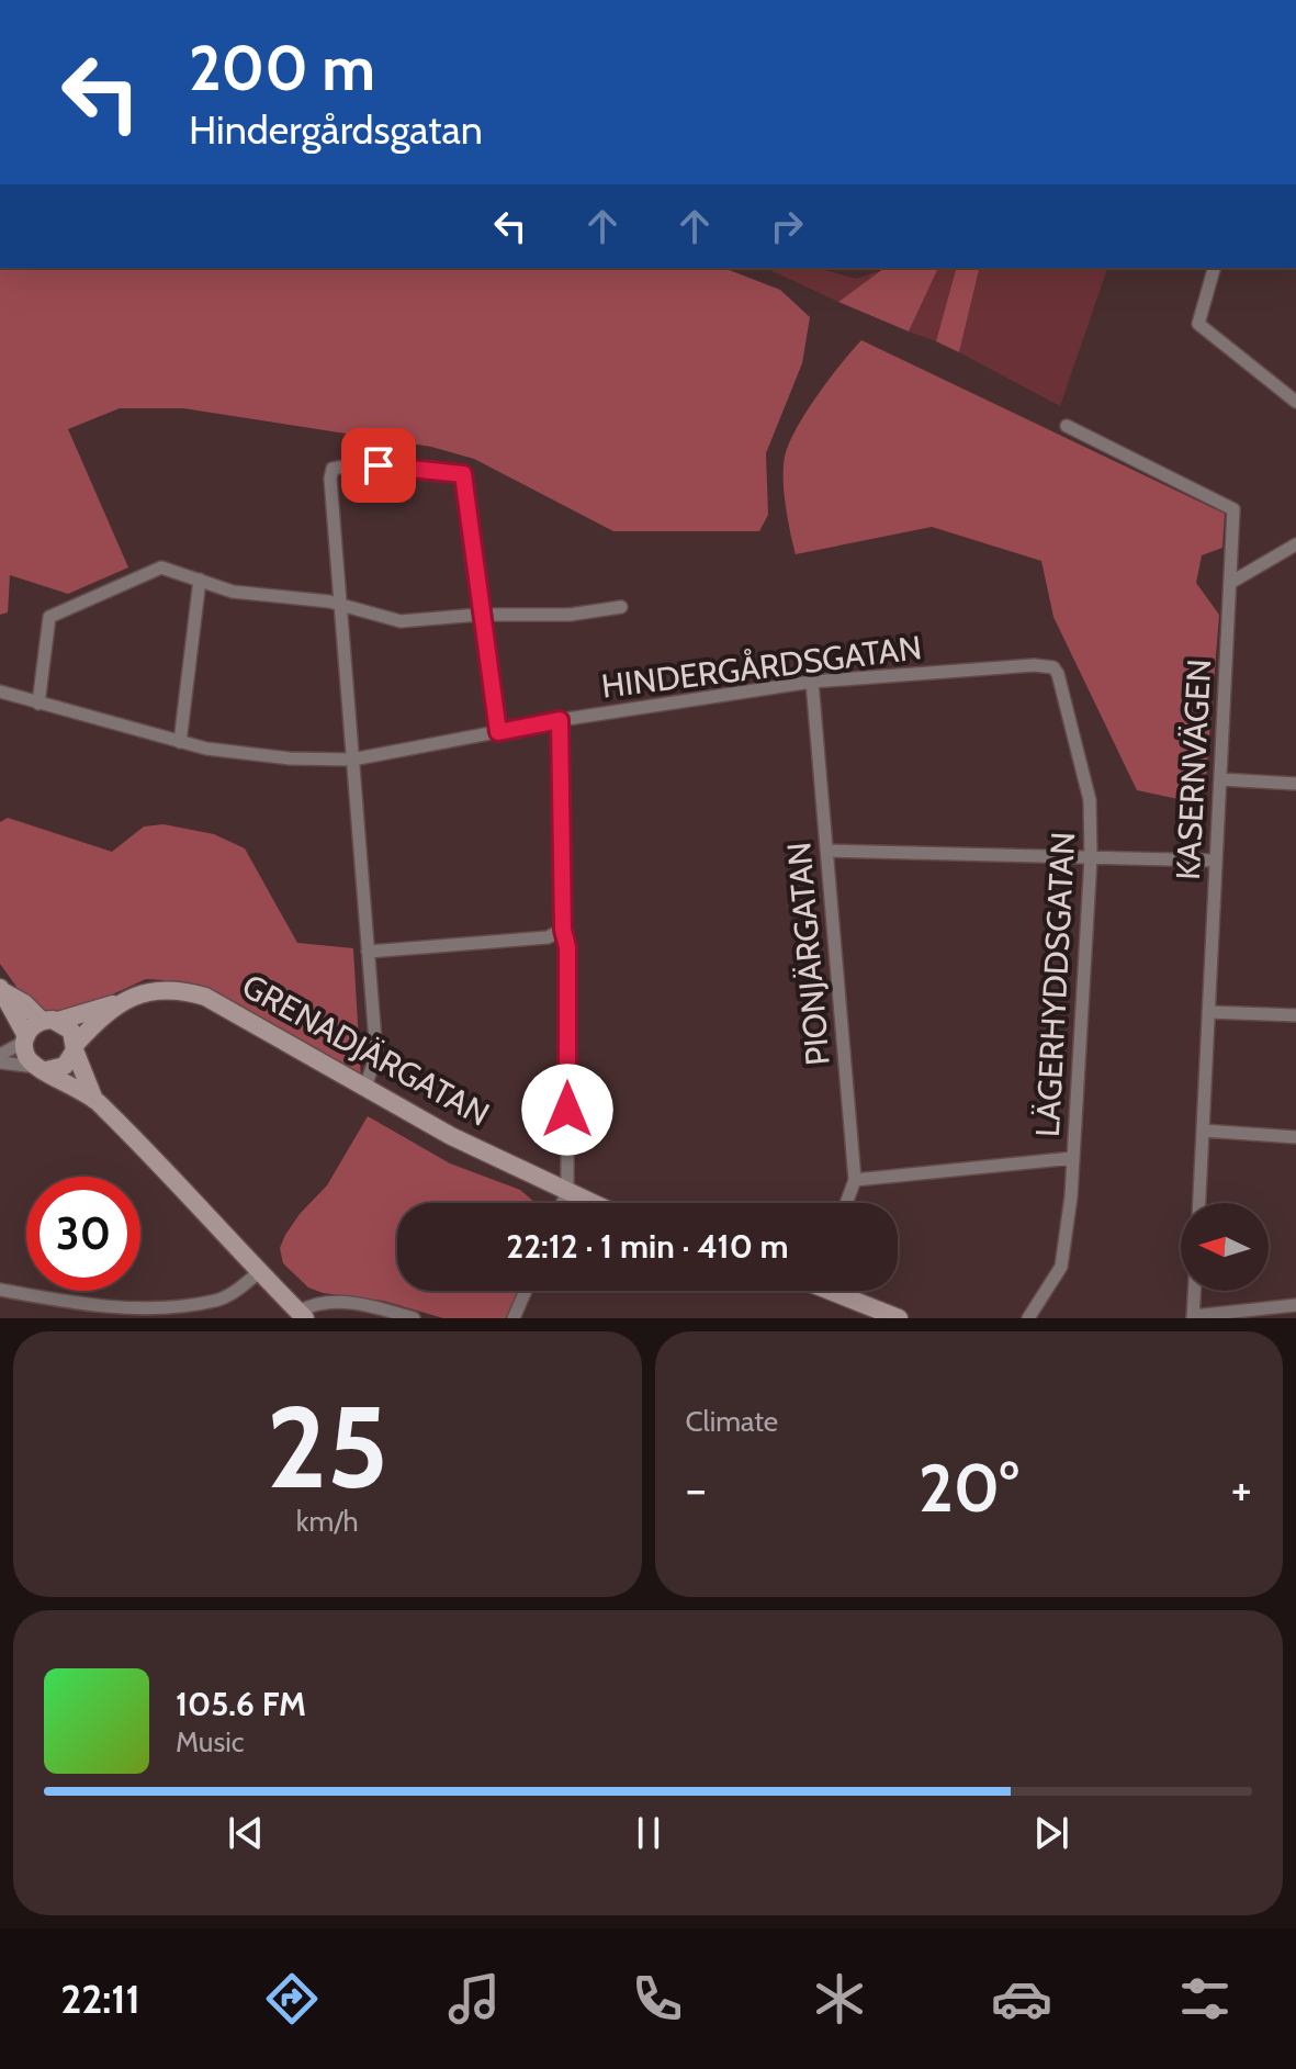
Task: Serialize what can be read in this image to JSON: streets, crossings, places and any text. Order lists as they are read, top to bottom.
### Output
{
  "streets": {
    "street": [
      "HINDERGÅRDSGATAN",
      "KASERNVÄGEN",
      "PIONJÄRGATAN",
      "LÄGERHYDDSGATAN",
      "GRENADJÄRGATAN"
    ]
  },
  "crossings": [
    ["HINDERGÅRDSGATAN", "PIONJÄRGATAN"],
    ["HINDERGÅRDSGATAN", "LÄGERHYDDSGATAN"]
  ],
  "north": "left",
  "page": {
    "turn": ["200 m", "Hindergårdsgatan"],
    "limit": "30",
    "trip": "22:12 · 1 min · 410 m",
    "tile": [
      ["25", "km/h"],
      "Climate"
    ],
    "heat": ["−", "20°", "+"],
    "song": ["105.6 FM", "Music"],
    "tabs": "22:11"
  }
}
